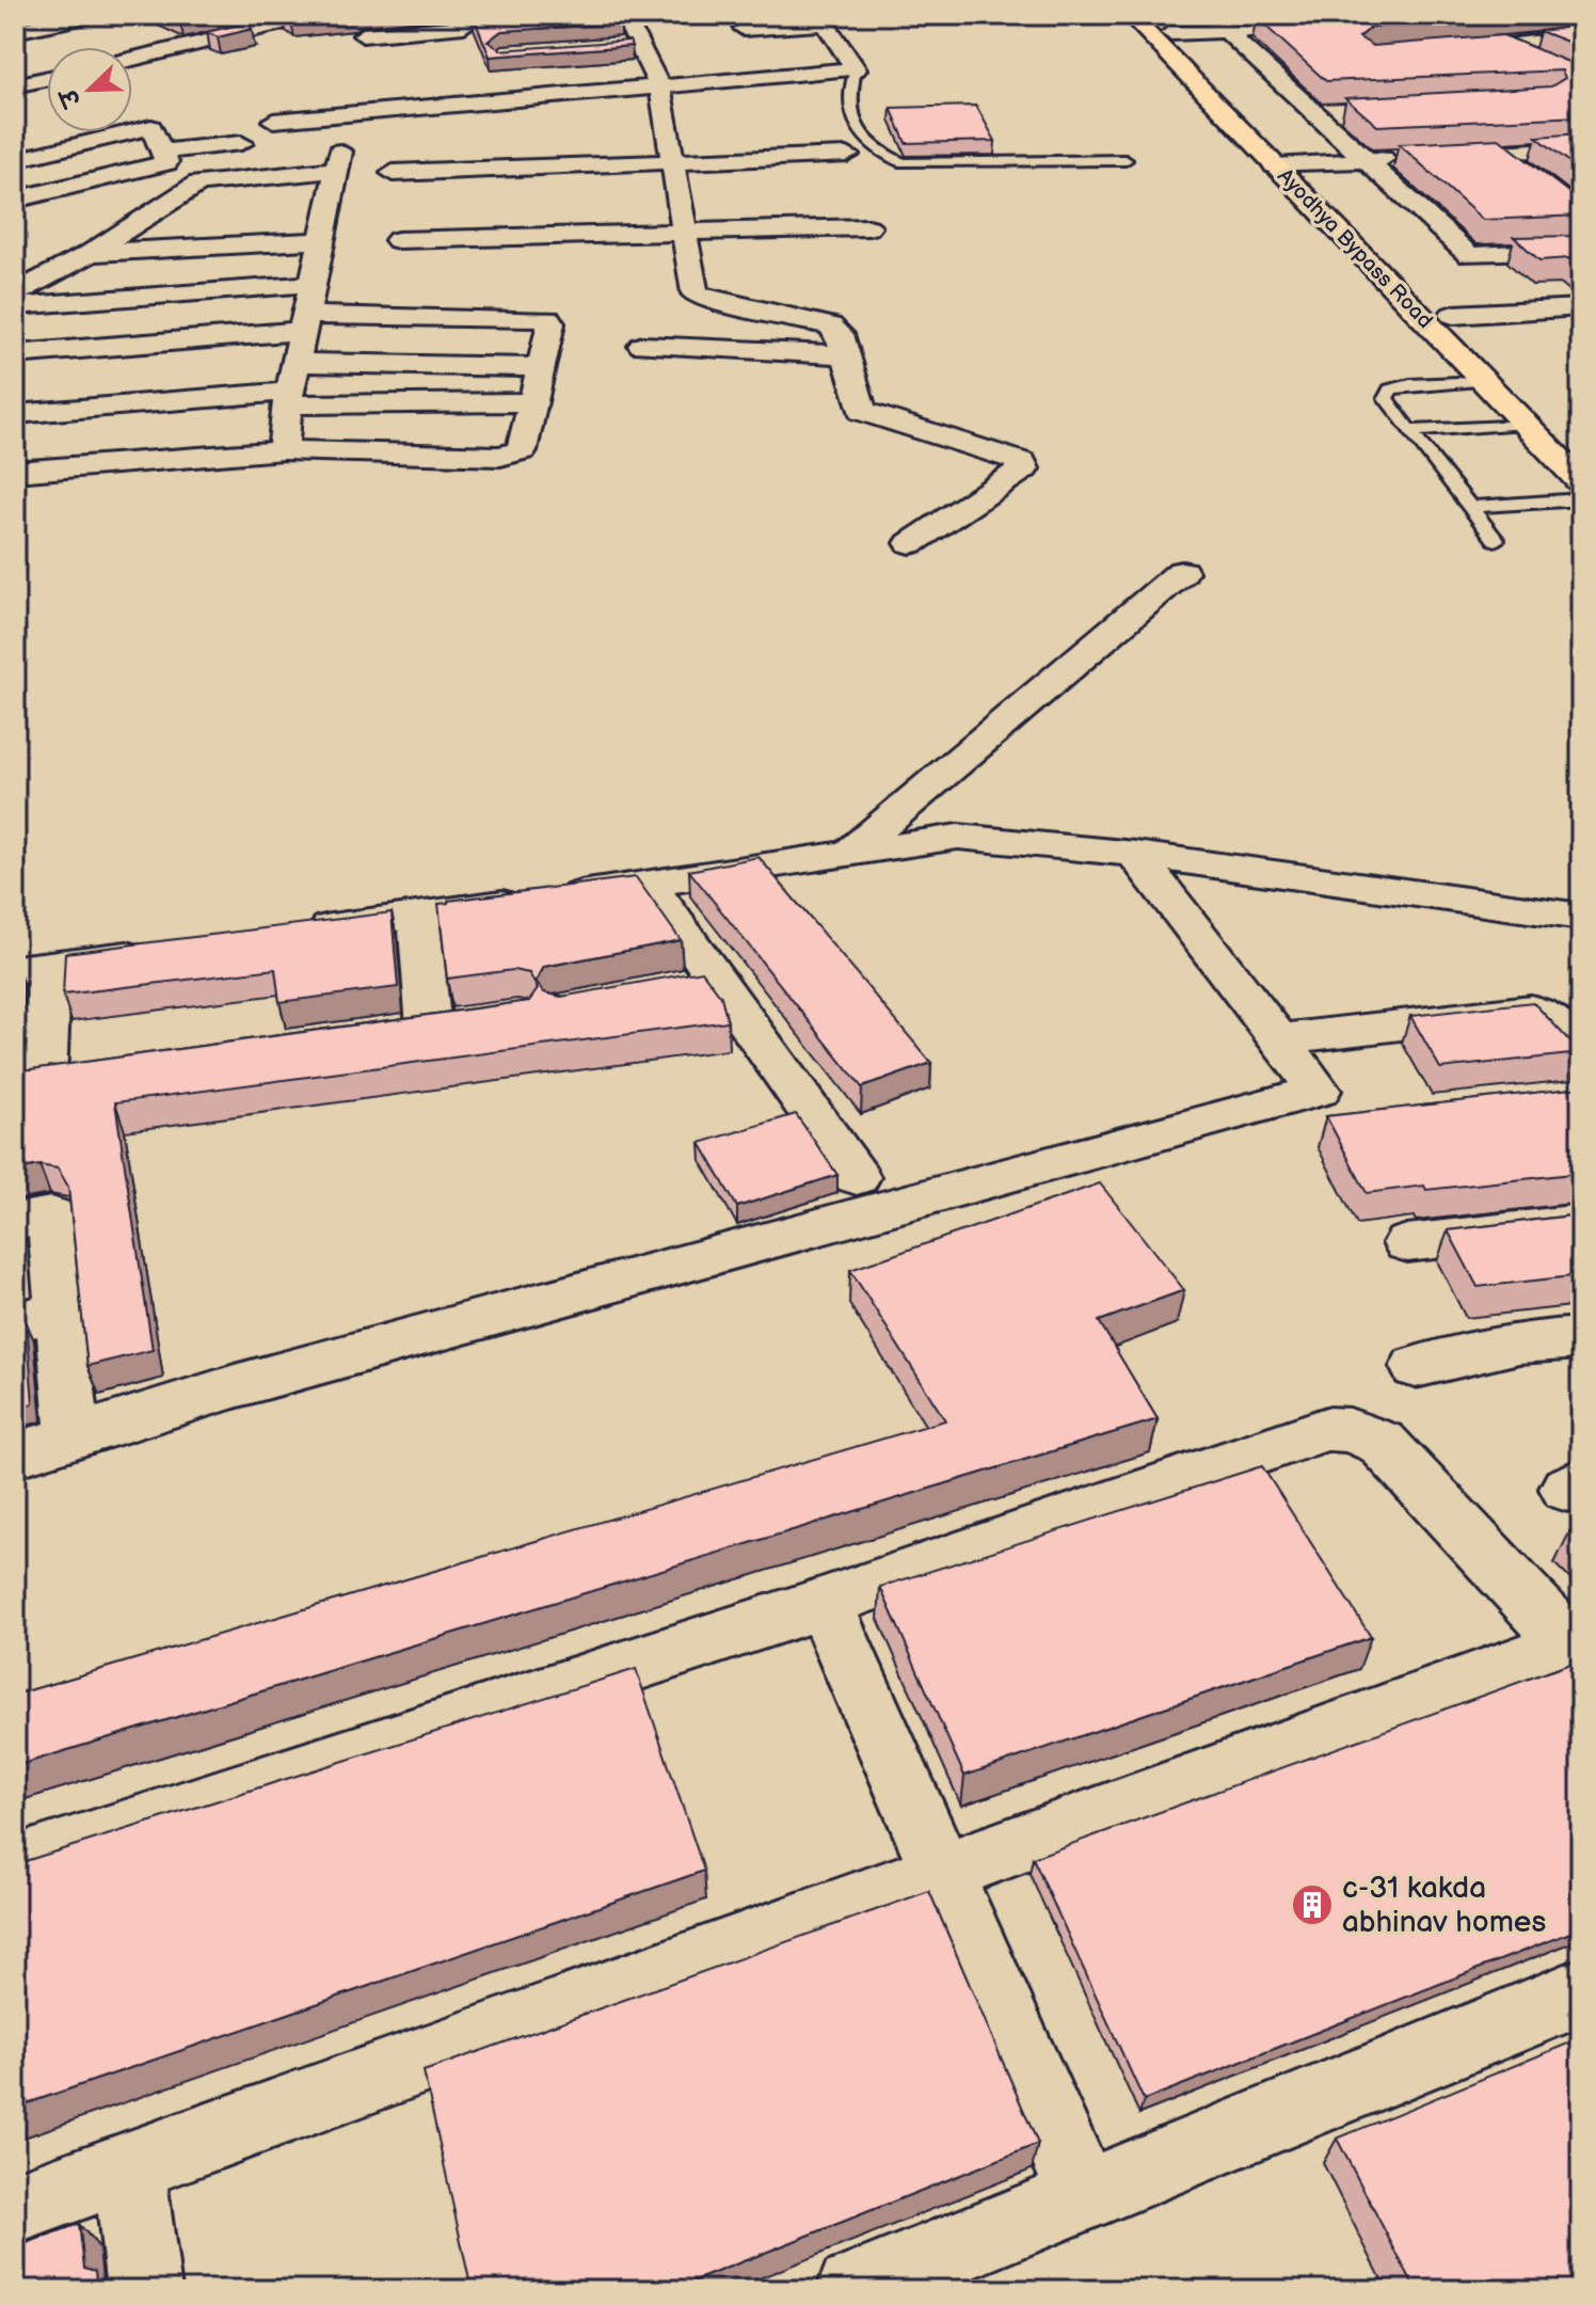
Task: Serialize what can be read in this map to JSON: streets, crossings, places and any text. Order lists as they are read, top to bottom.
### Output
{
  "streets": {
    "main road": ["Ayodhya Bypass Road"]
  },
  "places": {
    "building": ["c-31 kakda abhinav homes"]
  },
  "north": "bottom left"
}
